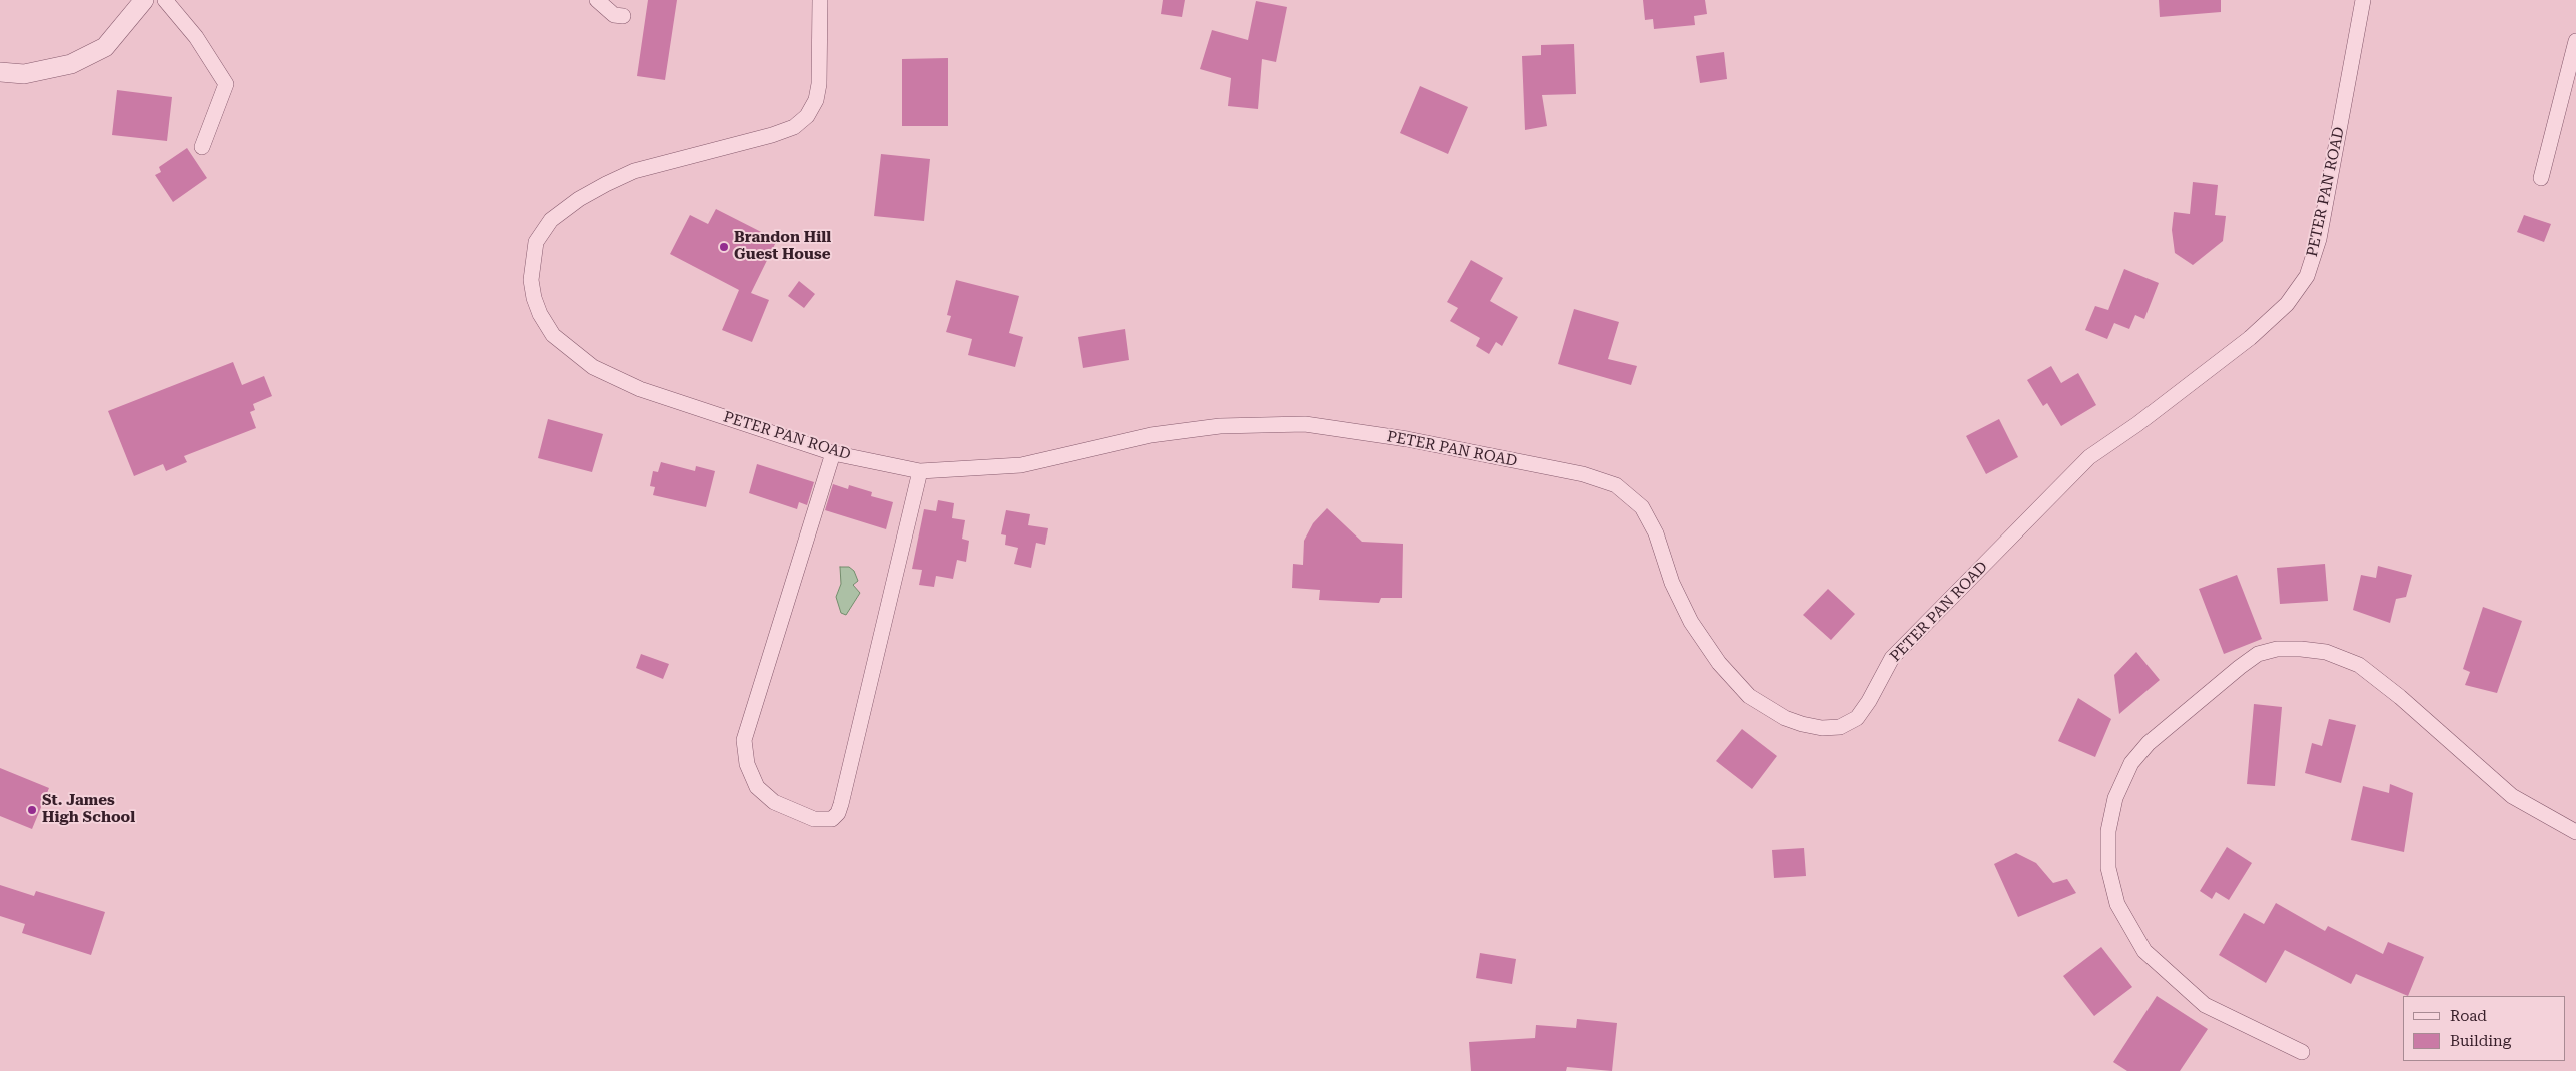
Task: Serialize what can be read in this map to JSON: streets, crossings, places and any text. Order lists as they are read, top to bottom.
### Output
{
  "streets": {
    "street": ["PETER PAN ROAD"]
  },
  "places": ["Brandon Hill Guest House", "St. James High School"],
  "legend": ["Road", "Building"]
}
